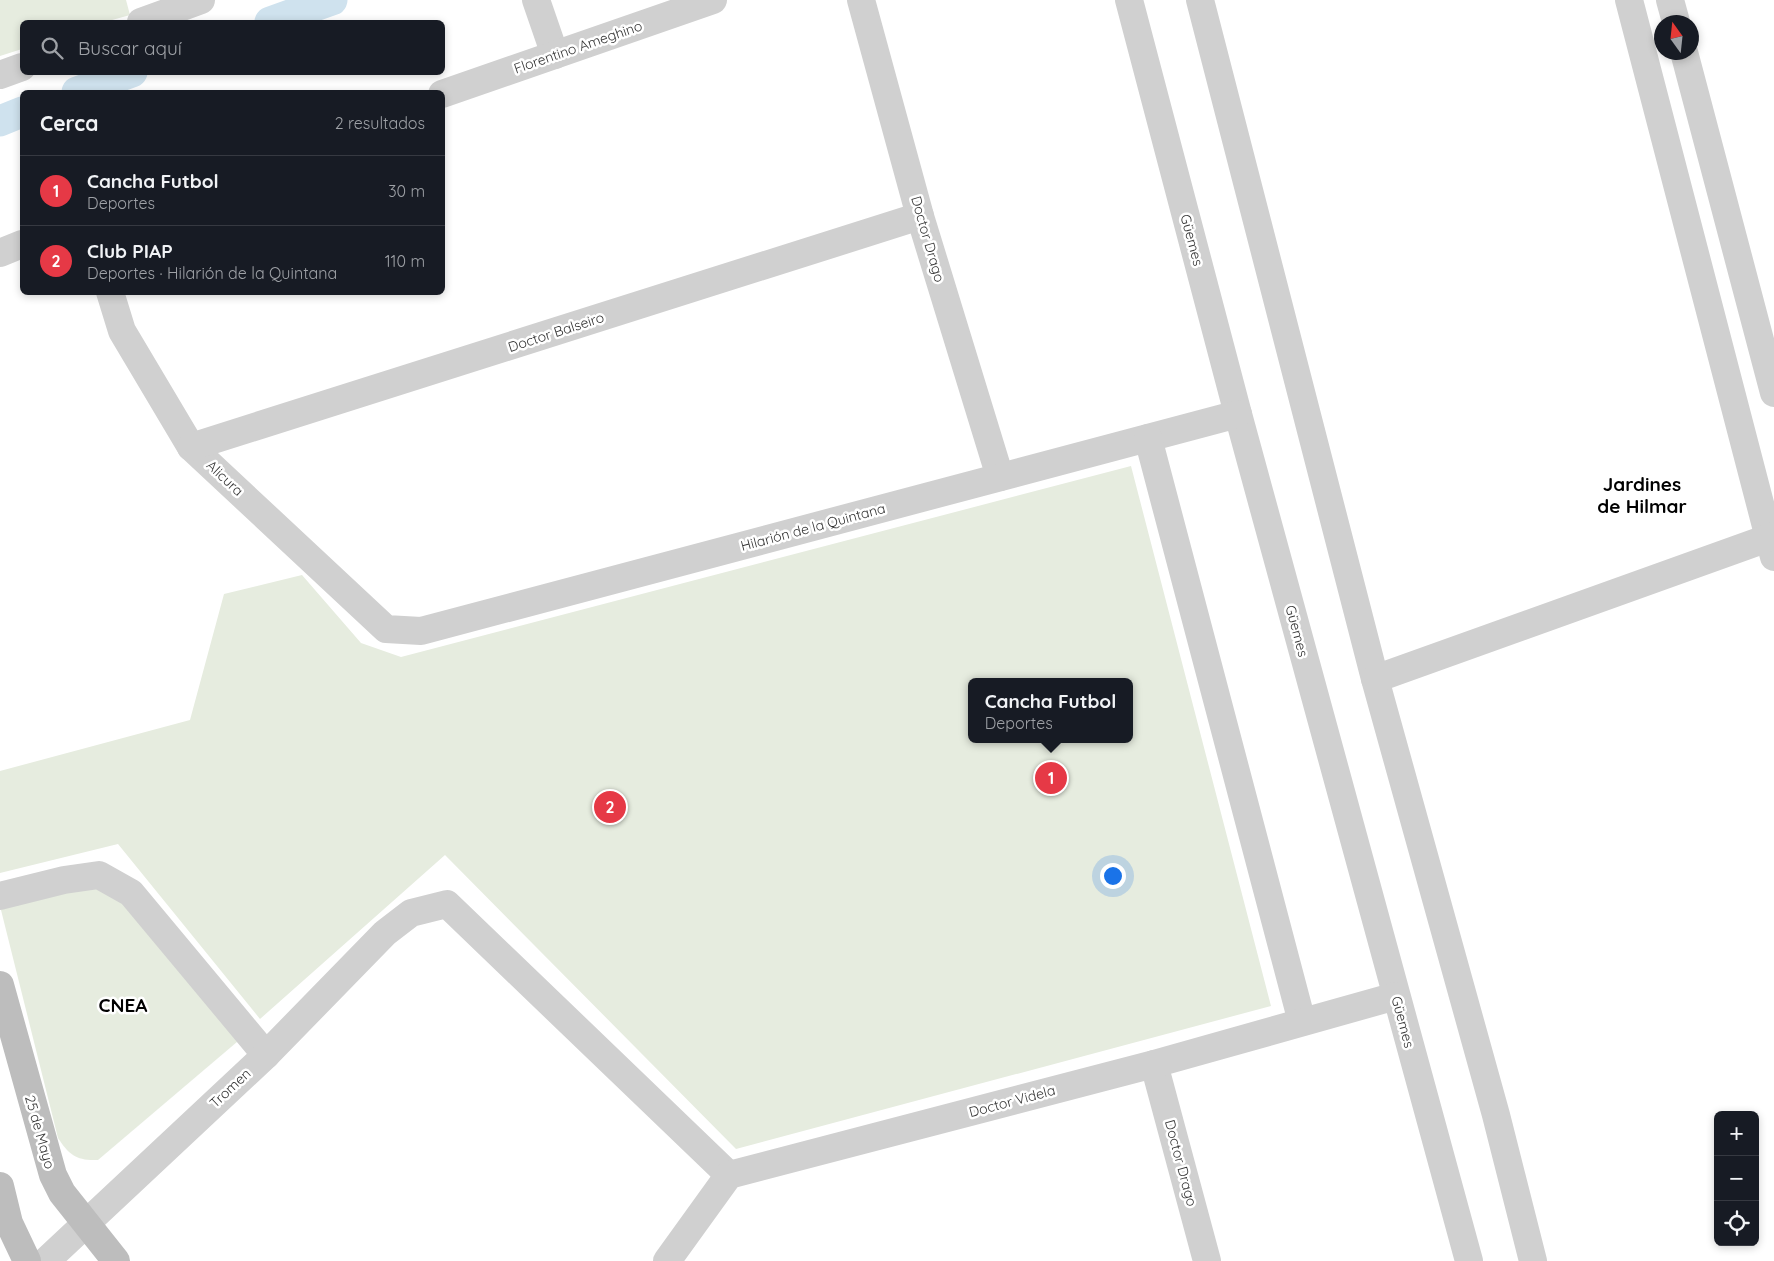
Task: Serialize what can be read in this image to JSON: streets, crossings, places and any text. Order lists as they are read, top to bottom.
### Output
{
  "streets": {
    "street": [
      "Florentino Ameghino",
      "Doctor Drago",
      "Güemes",
      "Doctor Balseiro",
      "Alicura",
      "Hilarión de la Quintana",
      "Tromen",
      "Doctor Videla",
      "25 de Mayo"
    ]
  },
  "crossings": [
    ["Doctor Drago", "Doctor Balseiro"],
    ["Doctor Drago", "Hilarión de la Quintana"],
    ["Doctor Drago", "Doctor Videla"],
    ["Güemes", "Hilarión de la Quintana"],
    ["Güemes", "Doctor Videla"],
    ["Doctor Balseiro", "Alicura"],
    ["Alicura", "Hilarión de la Quintana"],
    ["Tromen", "Doctor Videla"],
    ["Tromen", "25 de Mayo"]
  ],
  "districts": ["Jardines de Hilmar", "CNEA"],
  "north": "top",
  "page": {
    "search": "Buscar aquí",
    "heading": ["Cerca", "2 resultados"],
    "list": [
      {
        "mark": "1",
        "name": "Cancha Futbol",
        "note": "Deportes",
        "value": "30 m"
      },
      {
        "mark": "2",
        "name": "Club PIAP",
        "note": "Deportes · Hilarión de la Quintana",
        "value": "110 m"
      }
    ],
    "popup": ["Cancha Futbol", "Deportes"],
    "pins": ["1", "2"],
    "map_buttons": ["+", "−"]
  }
}
